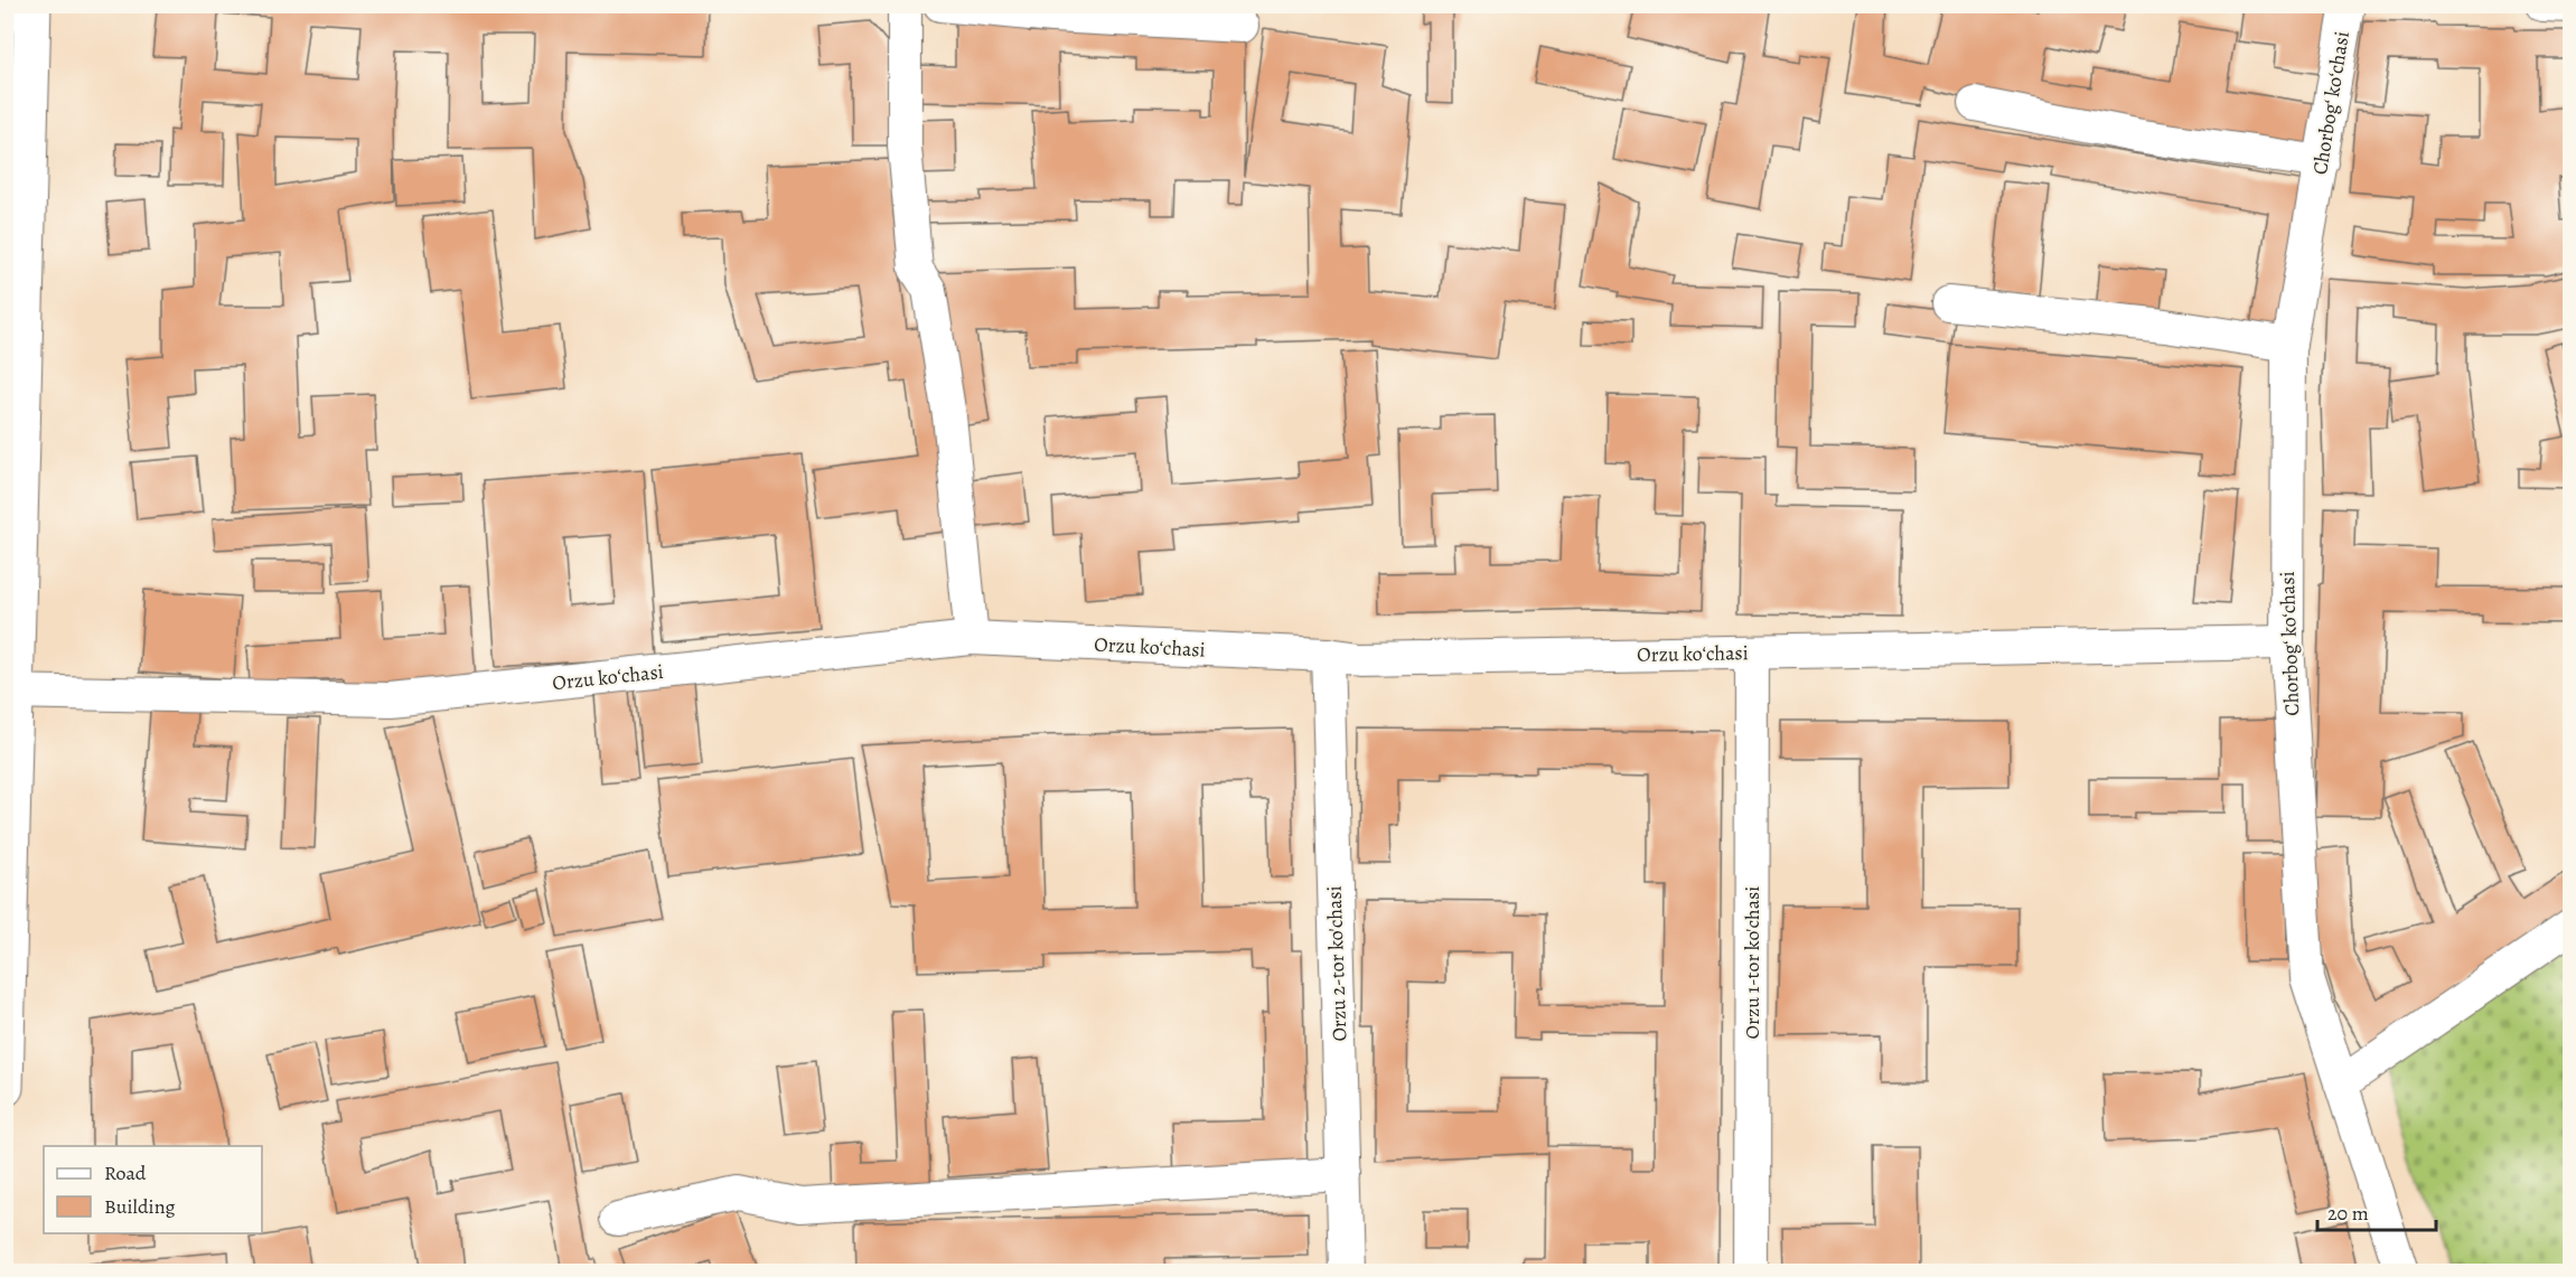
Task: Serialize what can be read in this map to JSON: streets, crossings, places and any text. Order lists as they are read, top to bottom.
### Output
{
  "streets": {
    "street": [
      "Chorbogʻ koʻchasi",
      "Orzu koʻchasi",
      "Orzu 1-tor ko'chasi",
      "Orzu 2-tor ko'chasi"
    ]
  },
  "crossings": [
    ["Chorbogʻ koʻchasi", "Orzu koʻchasi"],
    ["Orzu koʻchasi", "Orzu 1-tor ko'chasi"],
    ["Orzu koʻchasi", "Orzu 2-tor ko'chasi"]
  ],
  "legend": ["Road", "Building"],
  "scale_bar": "20 m"
}
